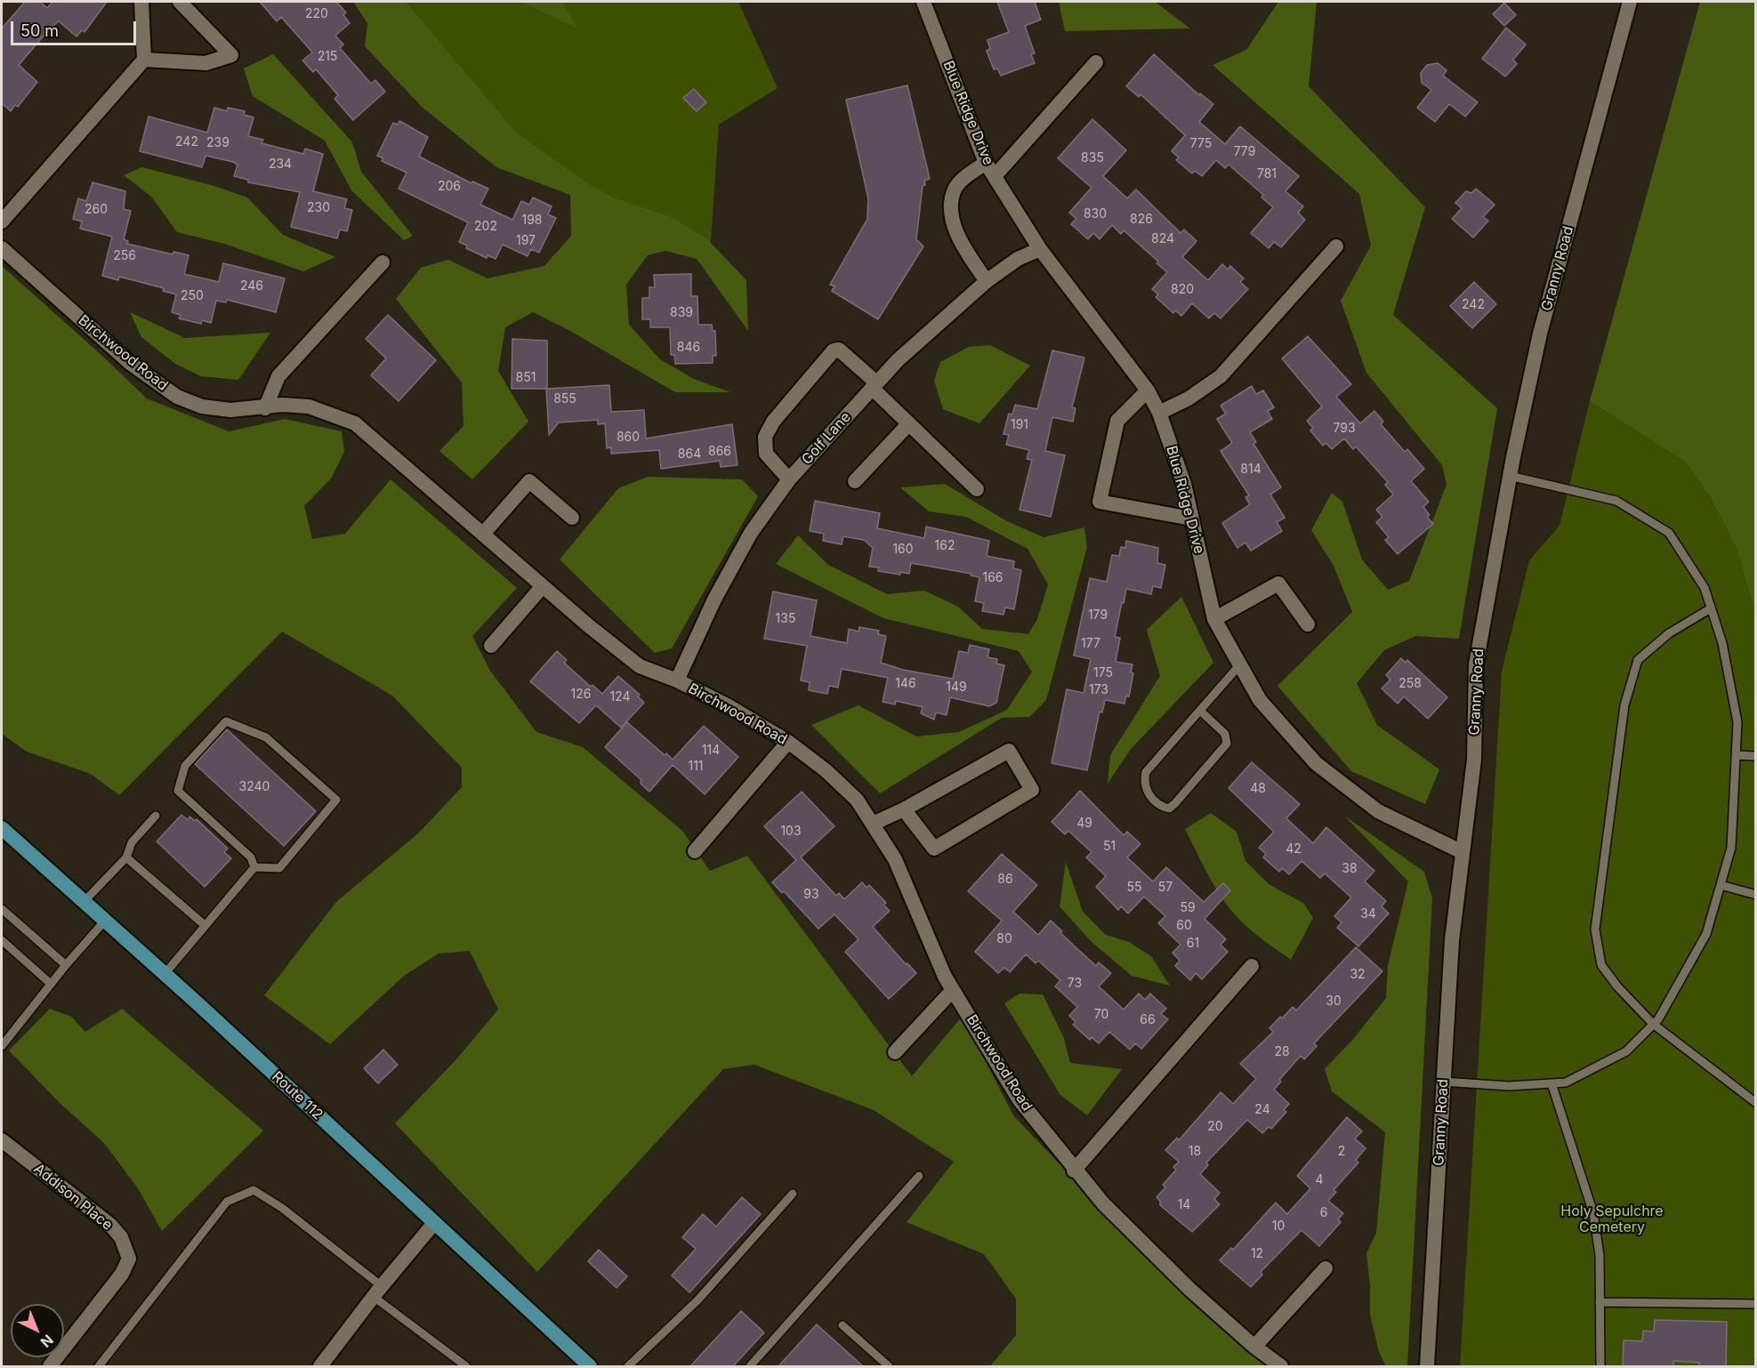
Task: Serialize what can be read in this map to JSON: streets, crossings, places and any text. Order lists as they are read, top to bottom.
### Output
{
  "streets": {
    "main road": ["Route 112"],
    "street": [
      "Blue Ridge Drive",
      "Granny Road",
      "Birchwood Road",
      "Golf Lane",
      "Addison Place"
    ]
  },
  "crossings": [
    ["Blue Ridge Drive", "Granny Road"],
    ["Blue Ridge Drive", "Golf Lane"],
    ["Birchwood Road", "Golf Lane"]
  ],
  "parks": ["Holy Sepulchre Cemetery"],
  "house_numbers": [
    "220",
    "215",
    "242",
    "239",
    "775",
    "779",
    "835",
    "234",
    "781",
    "206",
    "230",
    "260",
    "830",
    "826",
    "198",
    "202",
    "824",
    "197",
    "256",
    "246",
    "820",
    "250",
    "242",
    "839",
    "846",
    "851",
    "855",
    "191",
    "793",
    "860",
    "866",
    "864",
    "814",
    "162",
    "160",
    "166",
    "179",
    "135",
    "177",
    "175",
    "146",
    "258",
    "149",
    "173",
    "126",
    "124",
    "114",
    "111",
    "3240",
    "48",
    "49",
    "103",
    "51",
    "42",
    "38",
    "86",
    "55",
    "57",
    "93",
    "59",
    "34",
    "60",
    "80",
    "61",
    "32",
    "73",
    "30",
    "70",
    "66",
    "28",
    "24",
    "20",
    "18",
    "2",
    "4",
    "14",
    "6",
    "10",
    "12"
  ],
  "scale_bar": "50 m",
  "north": "bottom right"
}
